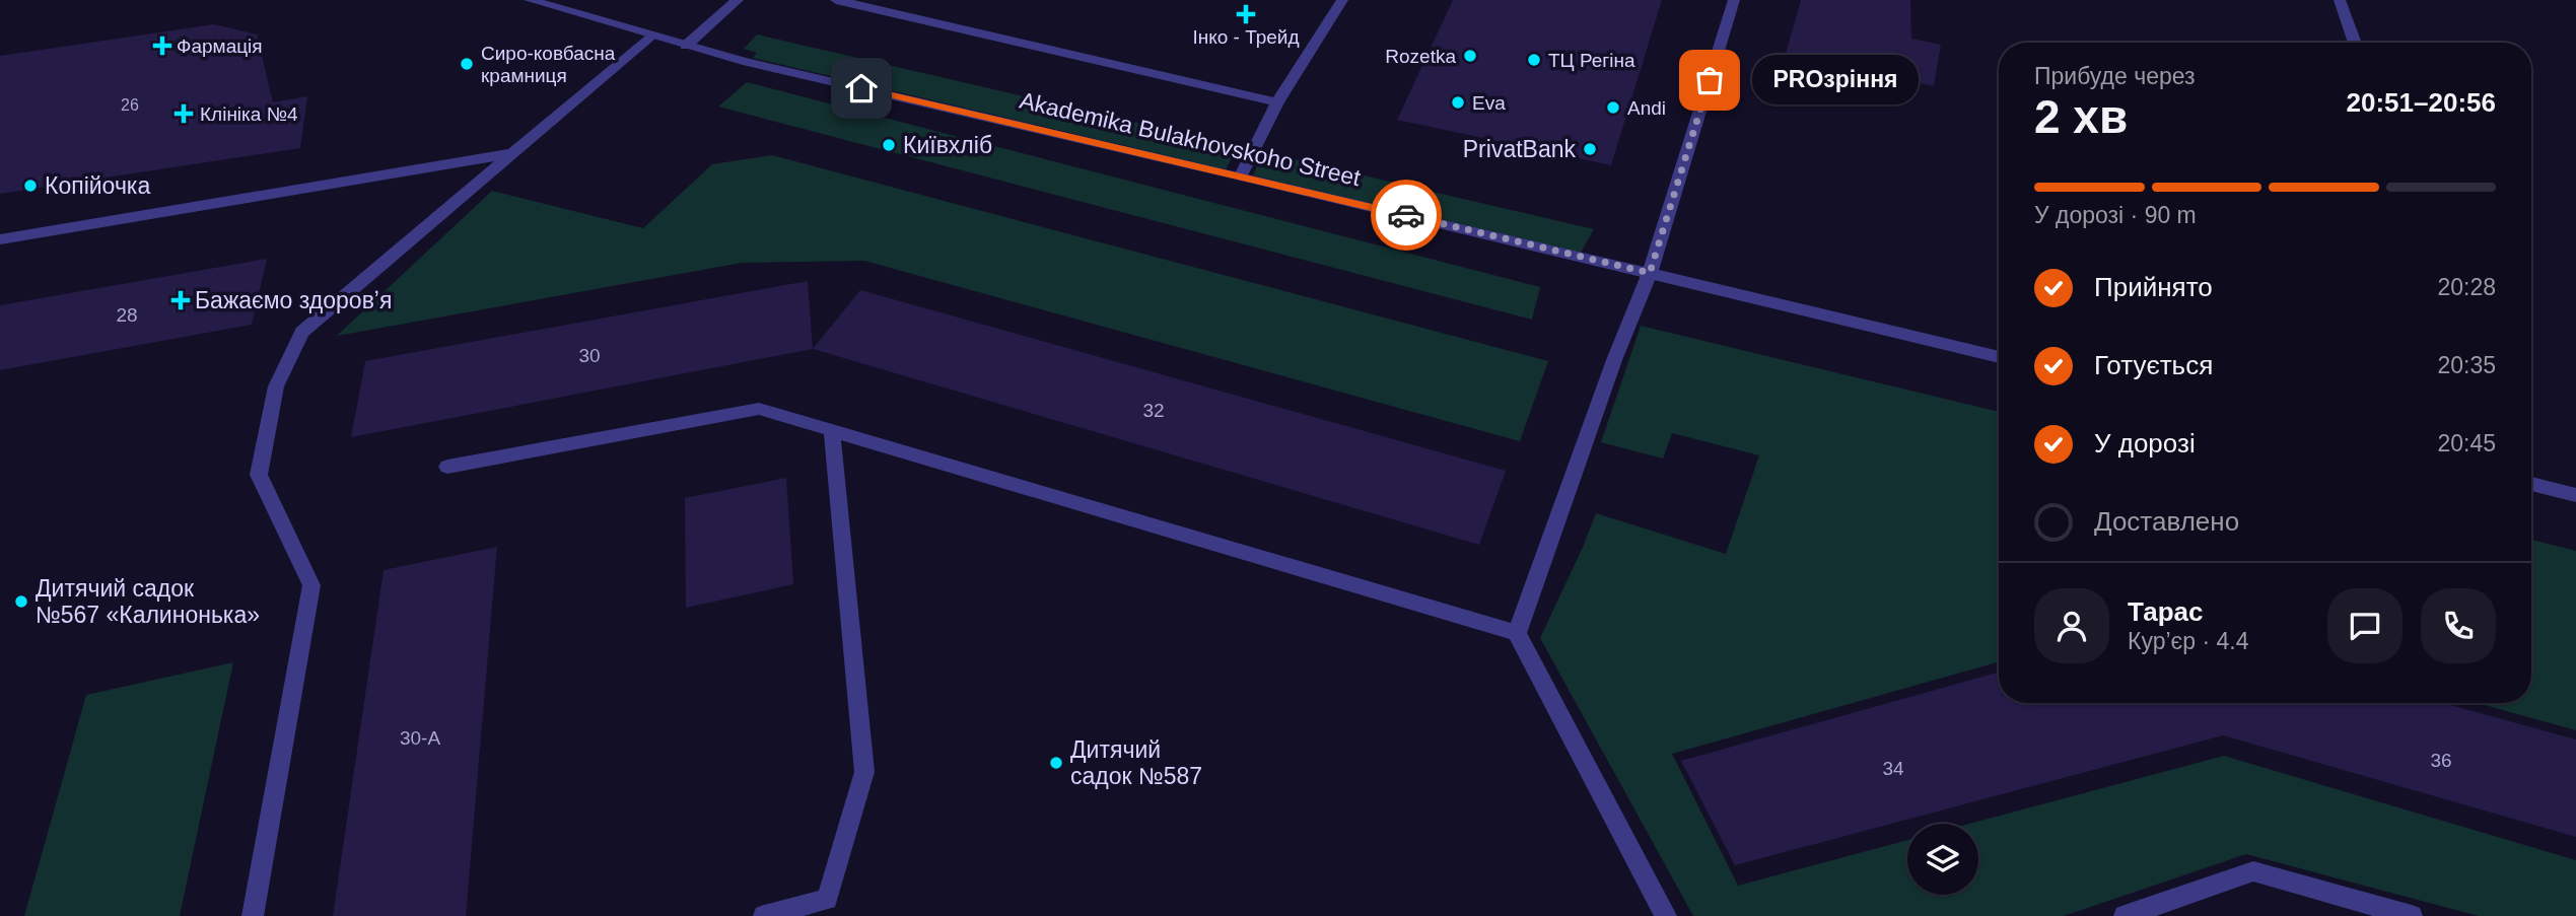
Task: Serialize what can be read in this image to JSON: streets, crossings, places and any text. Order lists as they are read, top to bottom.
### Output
{
  "streets": {
    "street": ["Akademika Bulakhovskoho Street"]
  },
  "places": {
    "health": [
      "Інко - Трейд",
      "Фармація",
      "Клініка №4",
      "Бажаємо здоровʼя"
    ],
    "other": [
      "Rozetka",
      "ТЦ Регіна",
      "Сиро-ковбасна крамниця",
      "PROзріння",
      "Eva",
      "Andi",
      "Київхліб",
      "PrivatBank",
      "Копійочка",
      "Дитячий садок №567 «Калинонька»",
      "Дитячий садок №587"
    ]
  },
  "house_numbers": [
    "26",
    "28",
    "30",
    "32",
    "30-А",
    "36",
    "34"
  ],
  "page": {
    "heading": ["2 хв", "Прибуде через", "20:51–20:56"],
    "panel": ["Тарас", "Кур’єр · 4.4"],
    "bubble": "PROзріння",
    "bar": "У дорозі · 90 m",
    "list": [
      ["Прийнято", "20:28"],
      ["Готується", "20:35"],
      ["У дорозі", "20:45"],
      "Доставлено"
    ]
  }
}
